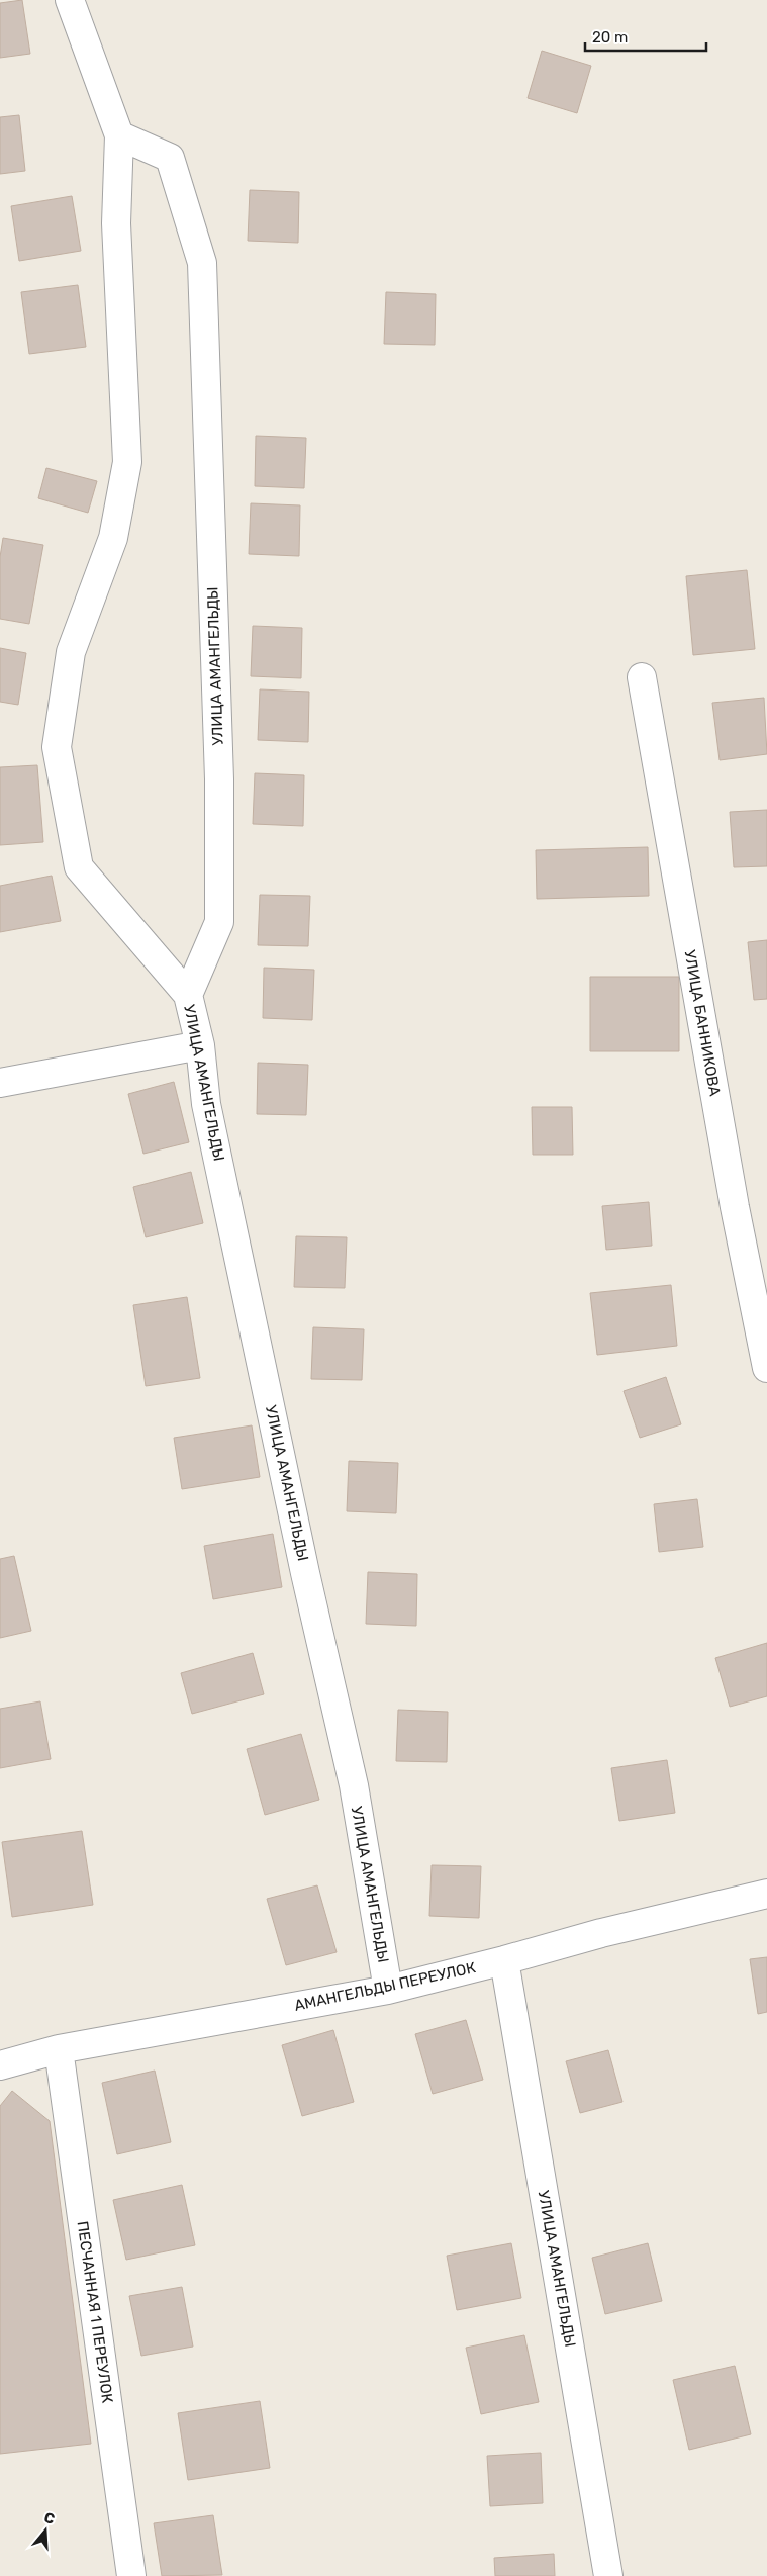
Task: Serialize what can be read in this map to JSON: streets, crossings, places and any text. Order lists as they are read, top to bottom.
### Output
{
  "streets": {
    "street": [
      "УЛИЦА АМАНГЕЛЬДЫ",
      "УЛИЦА БАННИКОВА",
      "АМАНГЕЛЬДЫ ПЕРЕУЛОК",
      "ПЕСЧАННАЯ 1 ПЕРЕУЛОК"
    ]
  },
  "crossings": [
    ["УЛИЦА АМАНГЕЛЬДЫ", "АМАНГЕЛЬДЫ ПЕРЕУЛОК"],
    ["АМАНГЕЛЬДЫ ПЕРЕУЛОК", "ПЕСЧАННАЯ 1 ПЕРЕУЛОК"]
  ],
  "scale_bar": "20 m",
  "north": "top"
}
